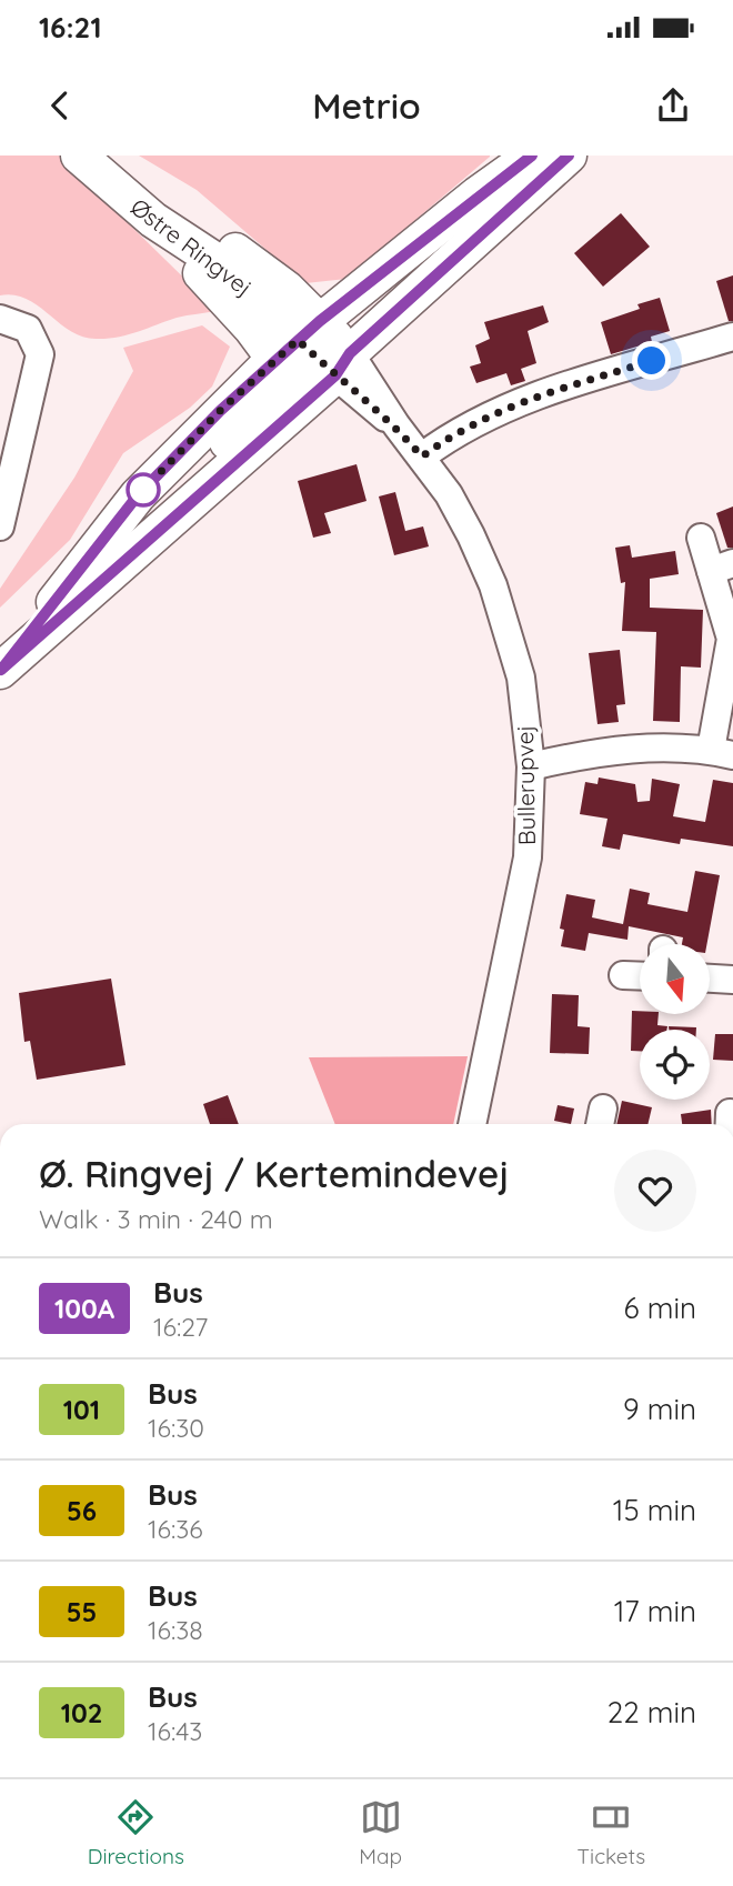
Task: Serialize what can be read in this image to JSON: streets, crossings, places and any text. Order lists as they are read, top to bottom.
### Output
{
  "streets": {
    "main road": ["Østre Ringvej"],
    "street": ["Bullerupvej"]
  },
  "crossings": [
    ["Østre Ringvej", "Bullerupvej"]
  ],
  "lines": ["bus line 100A"],
  "north": "bottom",
  "page": {
    "status": "16:21",
    "header": "Metrio",
    "heading": ["Ø. Ringvej / Kertemindevej", "Walk · 3 min · 240 m"],
    "list": [
      {
        "mark": "100A",
        "name": "Bus",
        "note": "16:27",
        "value": "6 min"
      },
      {
        "mark": "101",
        "name": "Bus",
        "note": "16:30",
        "value": "9 min"
      },
      {
        "mark": "56",
        "name": "Bus",
        "note": "16:36",
        "value": "15 min"
      },
      {
        "mark": "55",
        "name": "Bus",
        "note": "16:38",
        "value": "17 min"
      },
      {
        "mark": "102",
        "name": "Bus",
        "note": "16:43",
        "value": "22 min"
      }
    ],
    "tabs": ["Directions", "Map", "Tickets"]
  }
}
